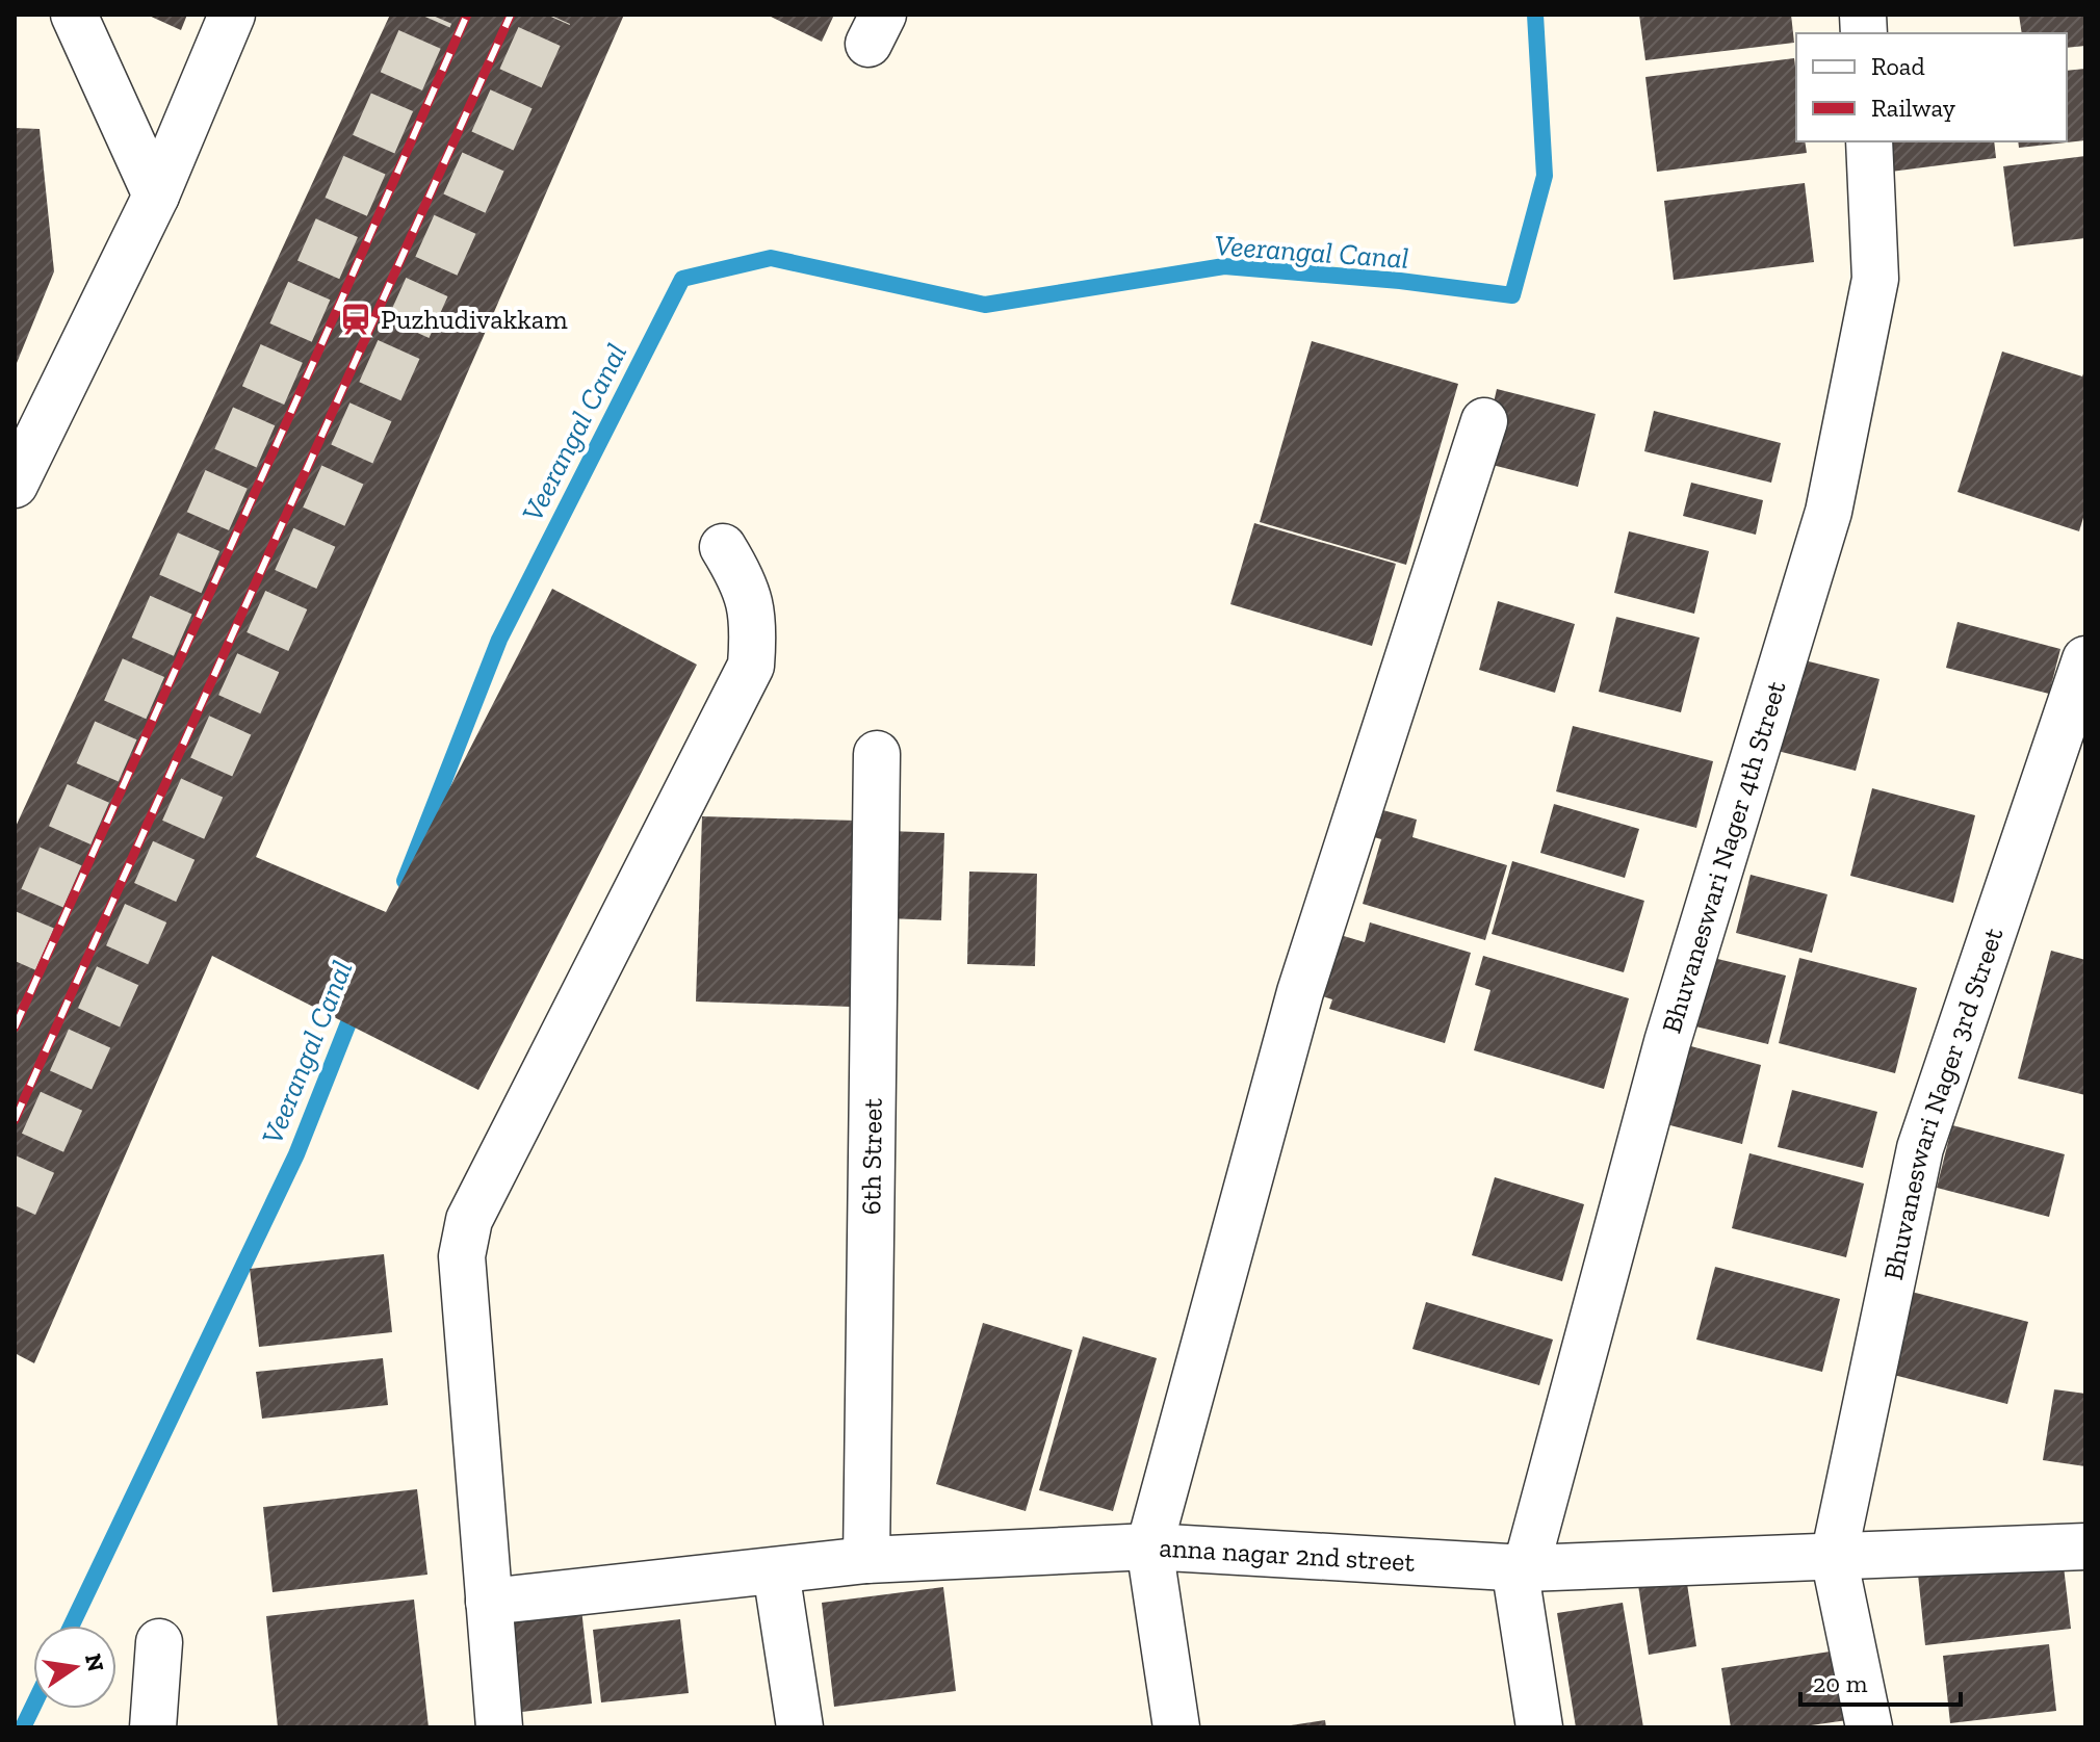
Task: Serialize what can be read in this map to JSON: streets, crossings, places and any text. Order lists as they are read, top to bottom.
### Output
{
  "streets": {
    "street": [
      "Bhuvaneswari Nager 4th Street",
      "Bhuvaneswari Nager 3rd Street",
      "6th Street",
      "anna nagar 2nd street"
    ]
  },
  "crossings": [
    ["Bhuvaneswari Nager 4th Street", "anna nagar 2nd street"],
    ["Bhuvaneswari Nager 3rd Street", "anna nagar 2nd street"],
    ["6th Street", "anna nagar 2nd street"]
  ],
  "water": ["Veerangal Canal"],
  "places": {
    "station": ["Puzhudivakkam"]
  },
  "legend": ["Road", "Railway"],
  "scale_bar": "20 m",
  "north": "right"
}
